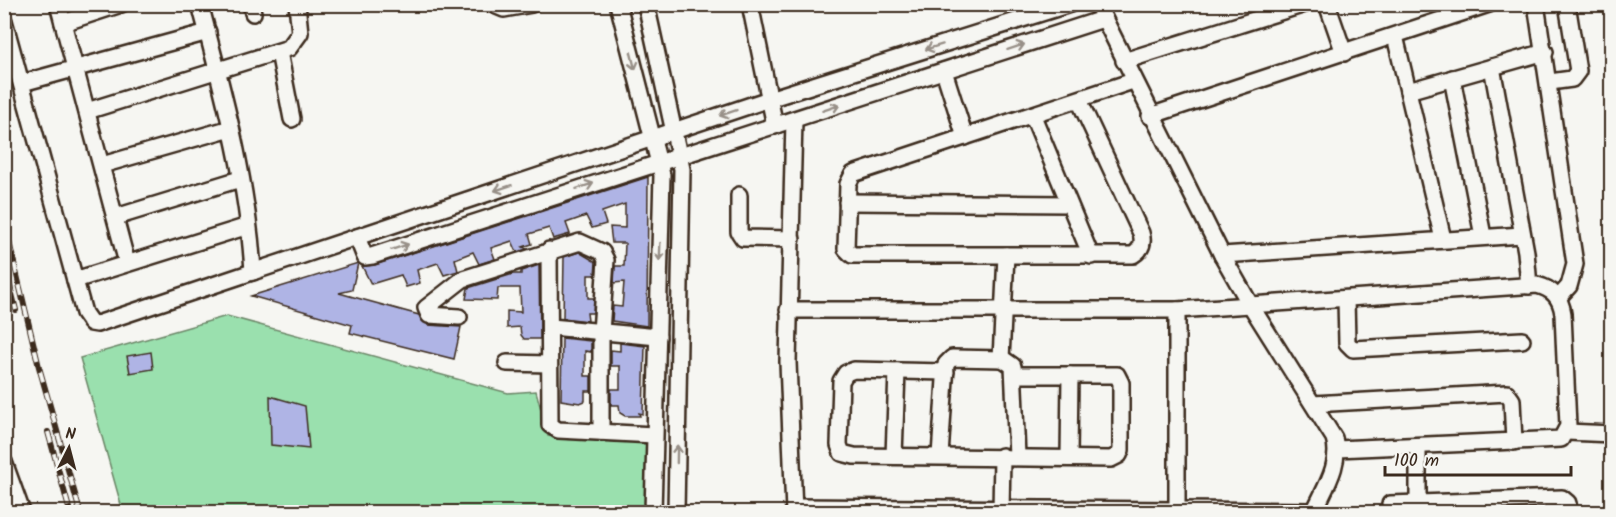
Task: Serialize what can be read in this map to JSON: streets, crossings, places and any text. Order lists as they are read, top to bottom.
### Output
{
  "scale_bar": "100 m",
  "north": "top"
}
